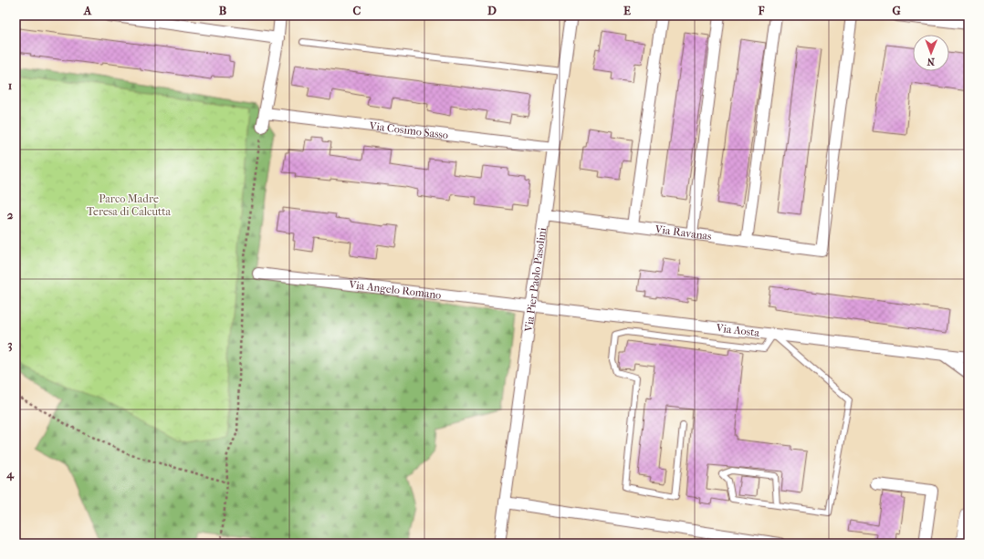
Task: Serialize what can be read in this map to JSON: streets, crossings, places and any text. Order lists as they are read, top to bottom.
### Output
{
  "streets": {
    "street": [
      "Via Cosimo Sasso",
      "Via Ravanas",
      "Via Pier Paolo Pasolini",
      "Via Angelo Romano",
      "Via Aosta"
    ]
  },
  "crossings": [
    ["Via Cosimo Sasso", "Via Pier Paolo Pasolini"],
    ["Via Ravanas", "Via Pier Paolo Pasolini"],
    ["Via Pier Paolo Pasolini", "Via Angelo Romano"],
    ["Via Pier Paolo Pasolini", "Via Aosta"],
    ["Via Angelo Romano", "Via Aosta"]
  ],
  "parks": ["Parco Madre Teresa di Calcutta"],
  "north": "bottom",
  "grid": {
    "columns": [
      "A",
      "B",
      "C",
      "D",
      "E",
      "F",
      "G"
    ],
    "rows": [
      "1",
      "2",
      "3",
      "4"
    ]
  }
}
